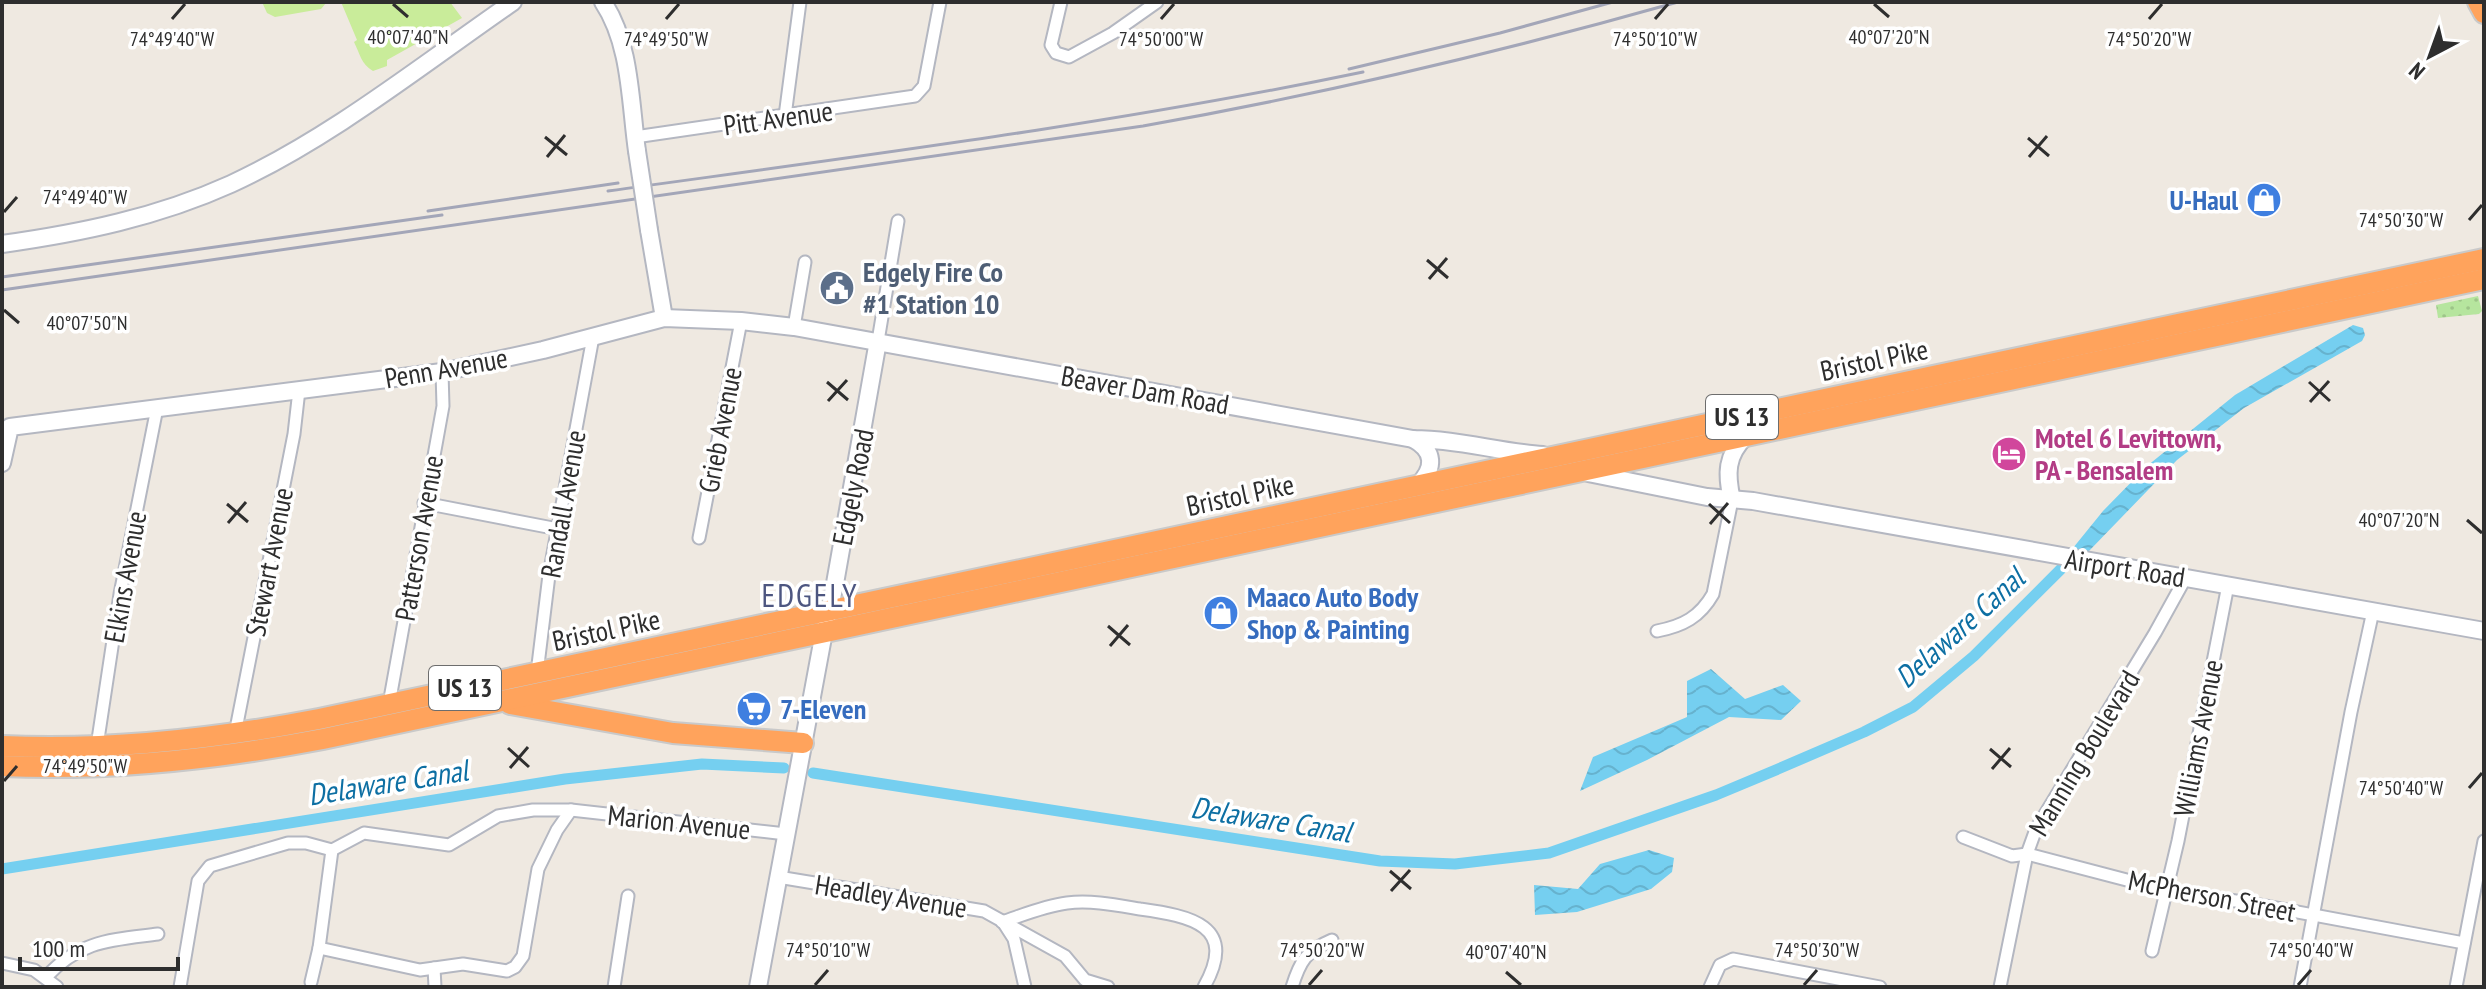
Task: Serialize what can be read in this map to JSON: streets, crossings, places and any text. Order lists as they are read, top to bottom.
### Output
{
  "streets": {
    "highway": ["Bristol Pike", "US 13"],
    "street": [
      "Pitt Avenue",
      "Penn Avenue",
      "Beaver Dam Road",
      "Grieb Avenue",
      "Edgely Road",
      "Randall Avenue",
      "Patterson Avenue",
      "Stewart Avenue",
      "Airport Road",
      "Elkins Avenue",
      "Williams Avenue",
      "Manning Boulevard",
      "Marion Avenue",
      "Headley Avenue",
      "McPherson Street"
    ]
  },
  "crossings": [
    ["Bristol Pike", "Beaver Dam Road"],
    ["Bristol Pike", "Edgely Road"],
    ["Bristol Pike", "Randall Avenue"],
    ["Bristol Pike", "Patterson Avenue"],
    ["Bristol Pike", "Stewart Avenue"],
    ["Bristol Pike", "Airport Road"],
    ["Bristol Pike", "Elkins Avenue"],
    ["Penn Avenue", "Beaver Dam Road"],
    ["Penn Avenue", "Grieb Avenue"],
    ["Penn Avenue", "Edgely Road"],
    ["Penn Avenue", "Randall Avenue"],
    ["Penn Avenue", "Patterson Avenue"],
    ["Penn Avenue", "Stewart Avenue"],
    ["Penn Avenue", "Elkins Avenue"],
    ["Beaver Dam Road", "Edgely Road"],
    ["Edgely Road", "Marion Avenue"],
    ["Edgely Road", "Headley Avenue"],
    ["Airport Road", "Williams Avenue"],
    ["Airport Road", "Manning Boulevard"],
    ["Williams Avenue", "McPherson Street"],
    ["Manning Boulevard", "McPherson Street"]
  ],
  "districts": ["EDGELY"],
  "water": ["Delaware Canal"],
  "places": {
    "shop": ["U-Haul", "Maaco Auto Body Shop & Painting"],
    "public building": ["Edgely Fire Co #1 Station 10"],
    "hotel": ["Motel 6 Levittown, PA - Bensalem"],
    "supermarket": ["7-Eleven"]
  },
  "scale_bar": "100 m",
  "north": "bottom left",
  "coordinates": [
    "40°07'40\"N",
    "40°07'20\"N",
    "74°49'40\"W",
    "74°49'50\"W",
    "74°50'00\"W",
    "74°50'10\"W",
    "74°50'20\"W",
    "74°50'30\"W",
    "40°07'50\"N",
    "74°50'40\"W"
  ]
}
